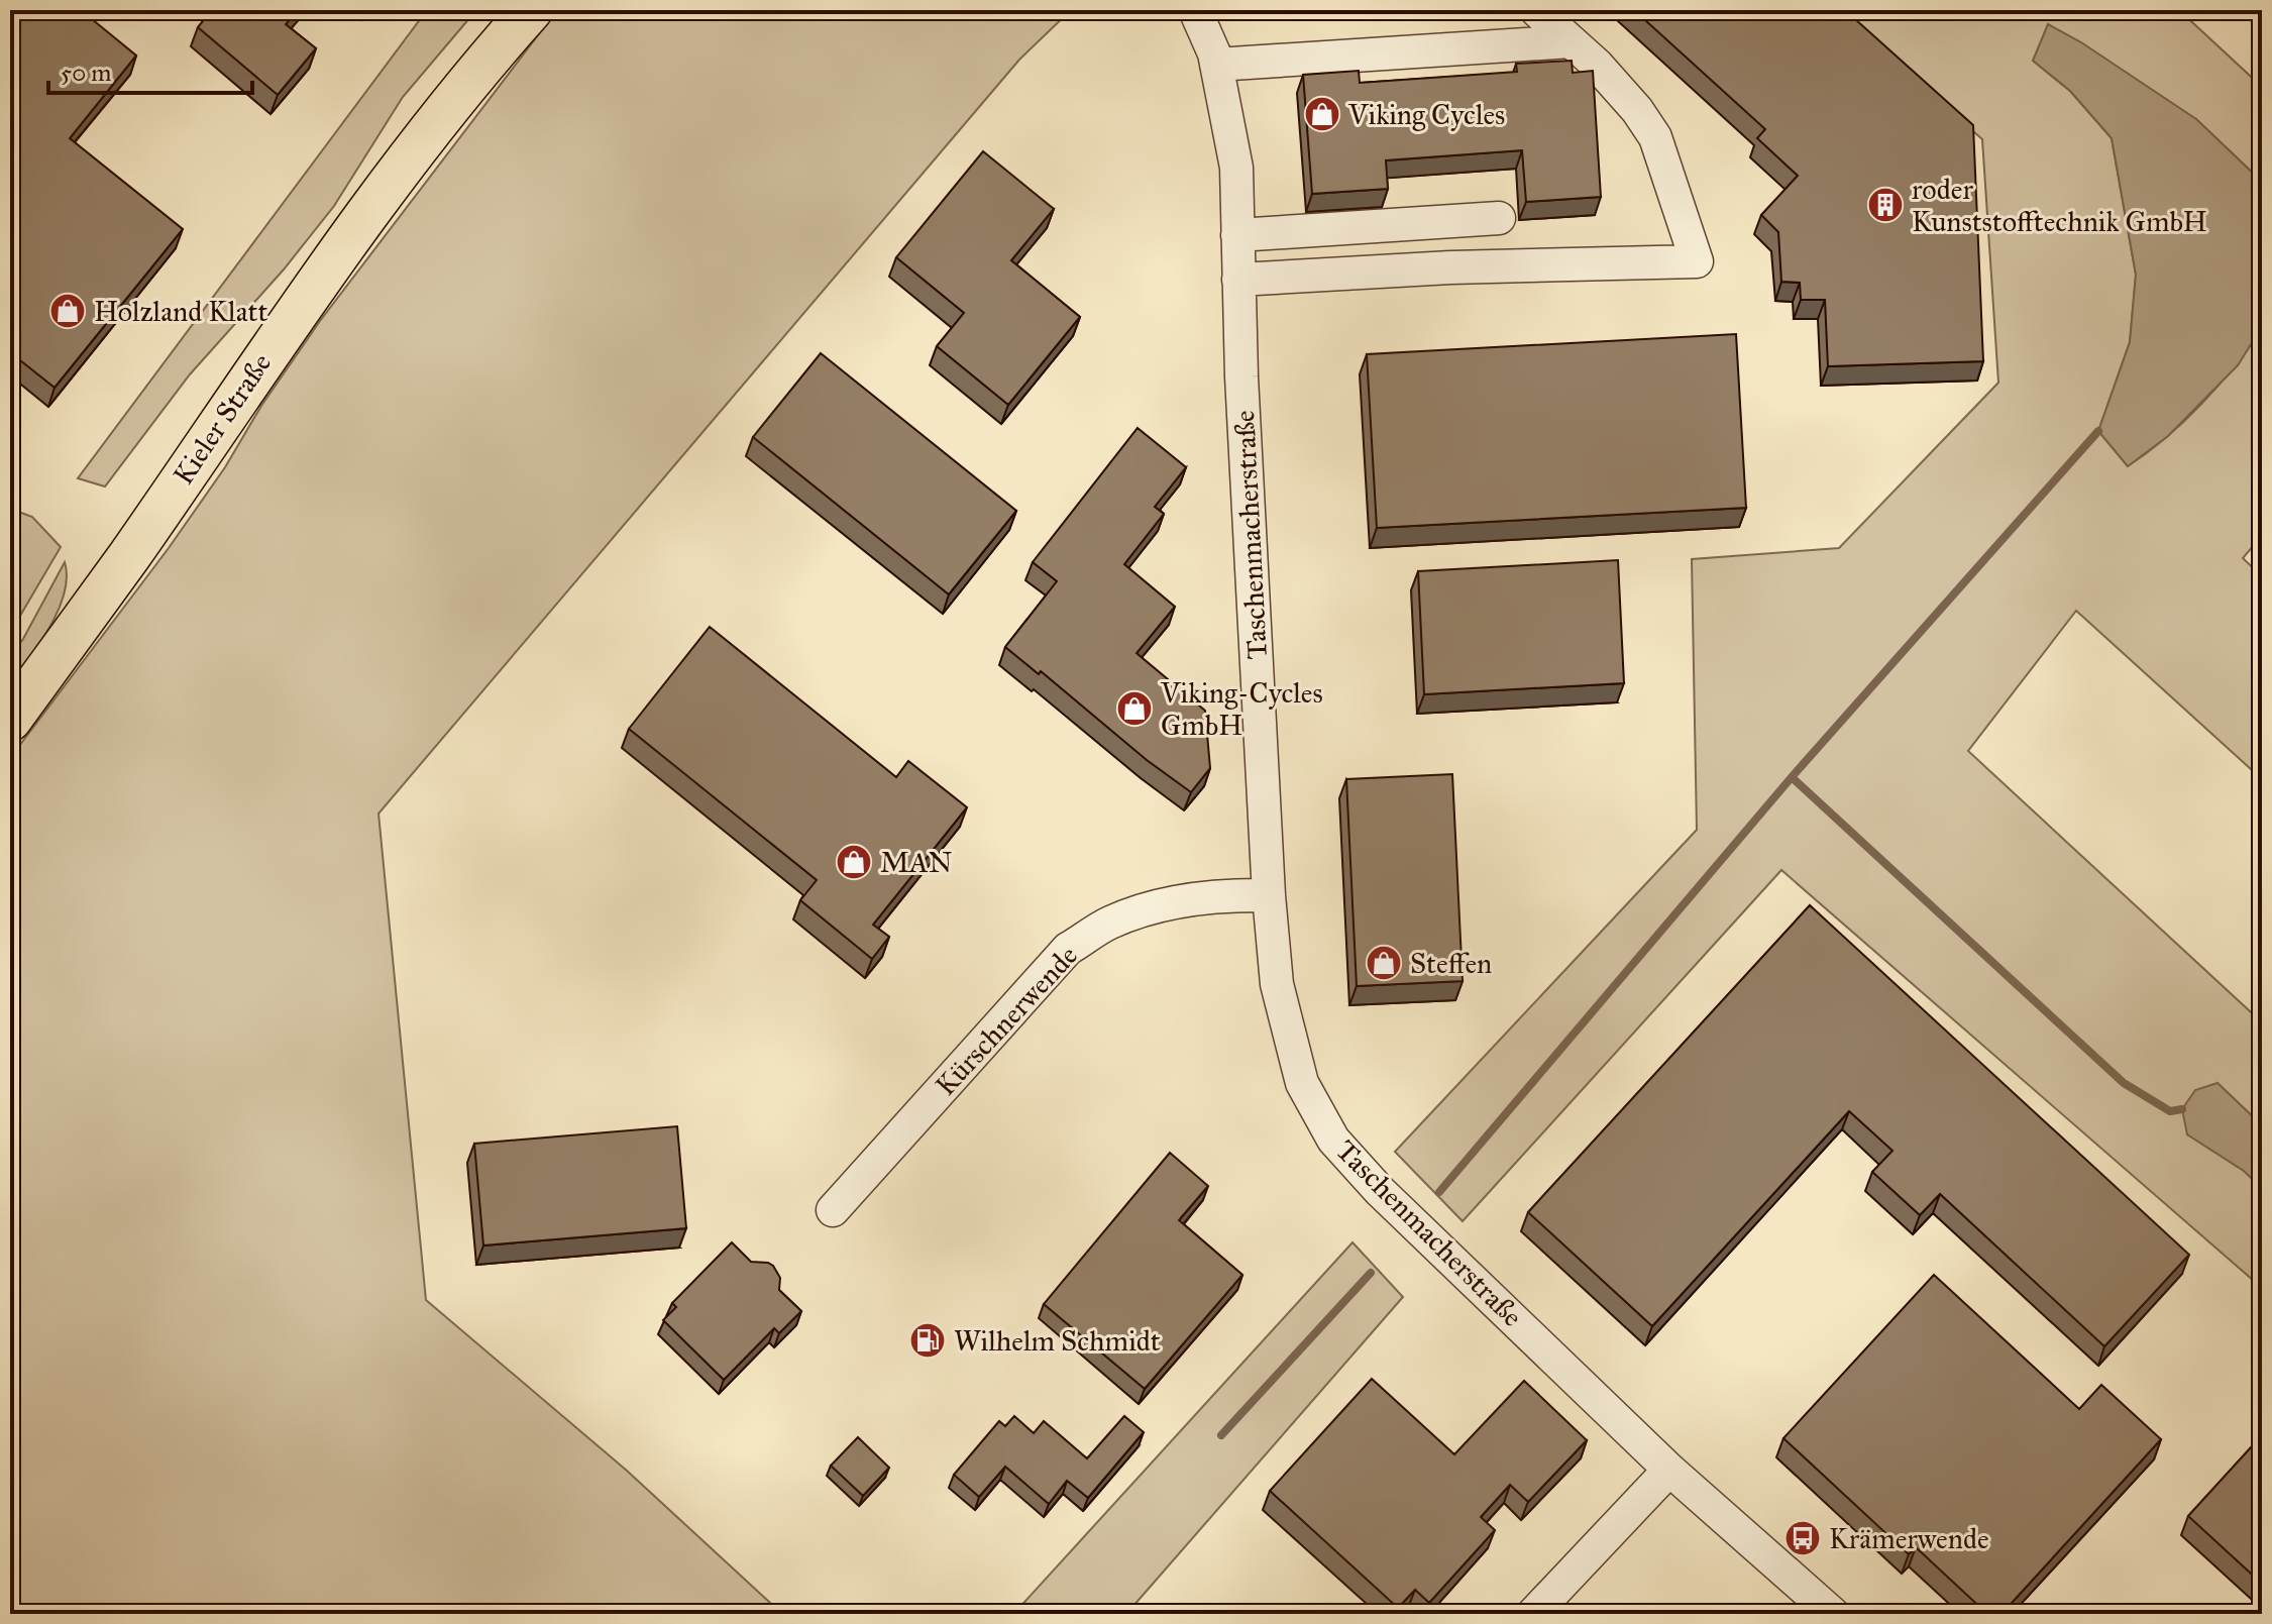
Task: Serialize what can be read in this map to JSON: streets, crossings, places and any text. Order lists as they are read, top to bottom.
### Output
{
  "streets": {
    "main road": ["Kieler Straße"],
    "street": ["Taschenmacherstraße", "Kürschnerwende"]
  },
  "crossings": [
    ["Taschenmacherstraße", "Kürschnerwende"]
  ],
  "places": {
    "shop": [
      "Viking Cycles",
      "Holzland Klatt",
      "Viking-Cycles GmbH",
      "MAN",
      "Steffen"
    ],
    "building": ["roder Kunststofftechnik GmbH"],
    "fuel station": ["Wilhelm Schmidt"],
    "bus stop": ["Krämerwende"]
  },
  "scale_bar": "50 m"
}
